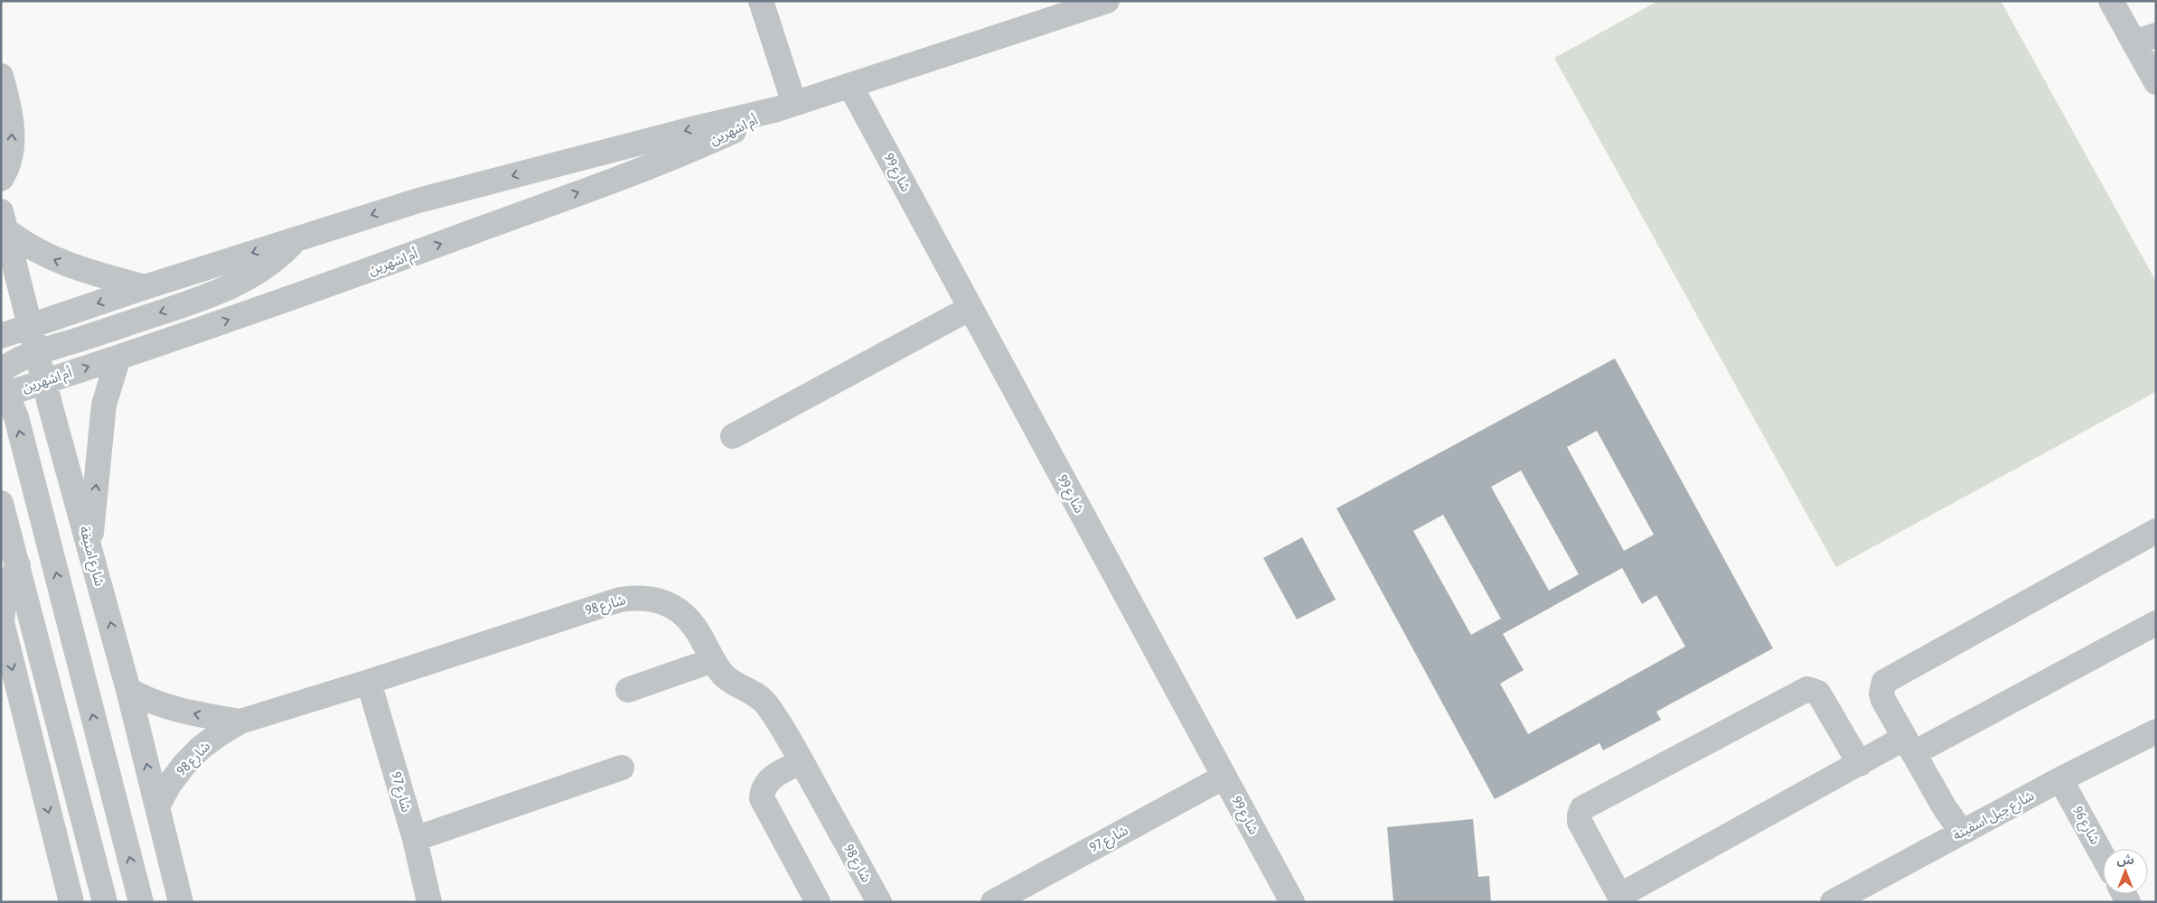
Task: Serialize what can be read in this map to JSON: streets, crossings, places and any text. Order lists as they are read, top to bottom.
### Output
{
  "streets": {
    "street": [
      "أم اشهرين",
      "شارع 99",
      "شارع امنيفة",
      "شارع 98",
      "شارع 97",
      "شارع جبل اسفينة",
      "شارع 96"
    ]
  },
  "crossings": [
    ["أم اشهرين", "شارع 99"],
    ["أم اشهرين", "شارع امنيفة"],
    ["شارع 99", "شارع 97"],
    ["شارع امنيفة", "شارع 98"],
    ["شارع 98", "شارع 97"],
    ["شارع جبل اسفينة", "شارع 96"]
  ],
  "north": "top"
}
